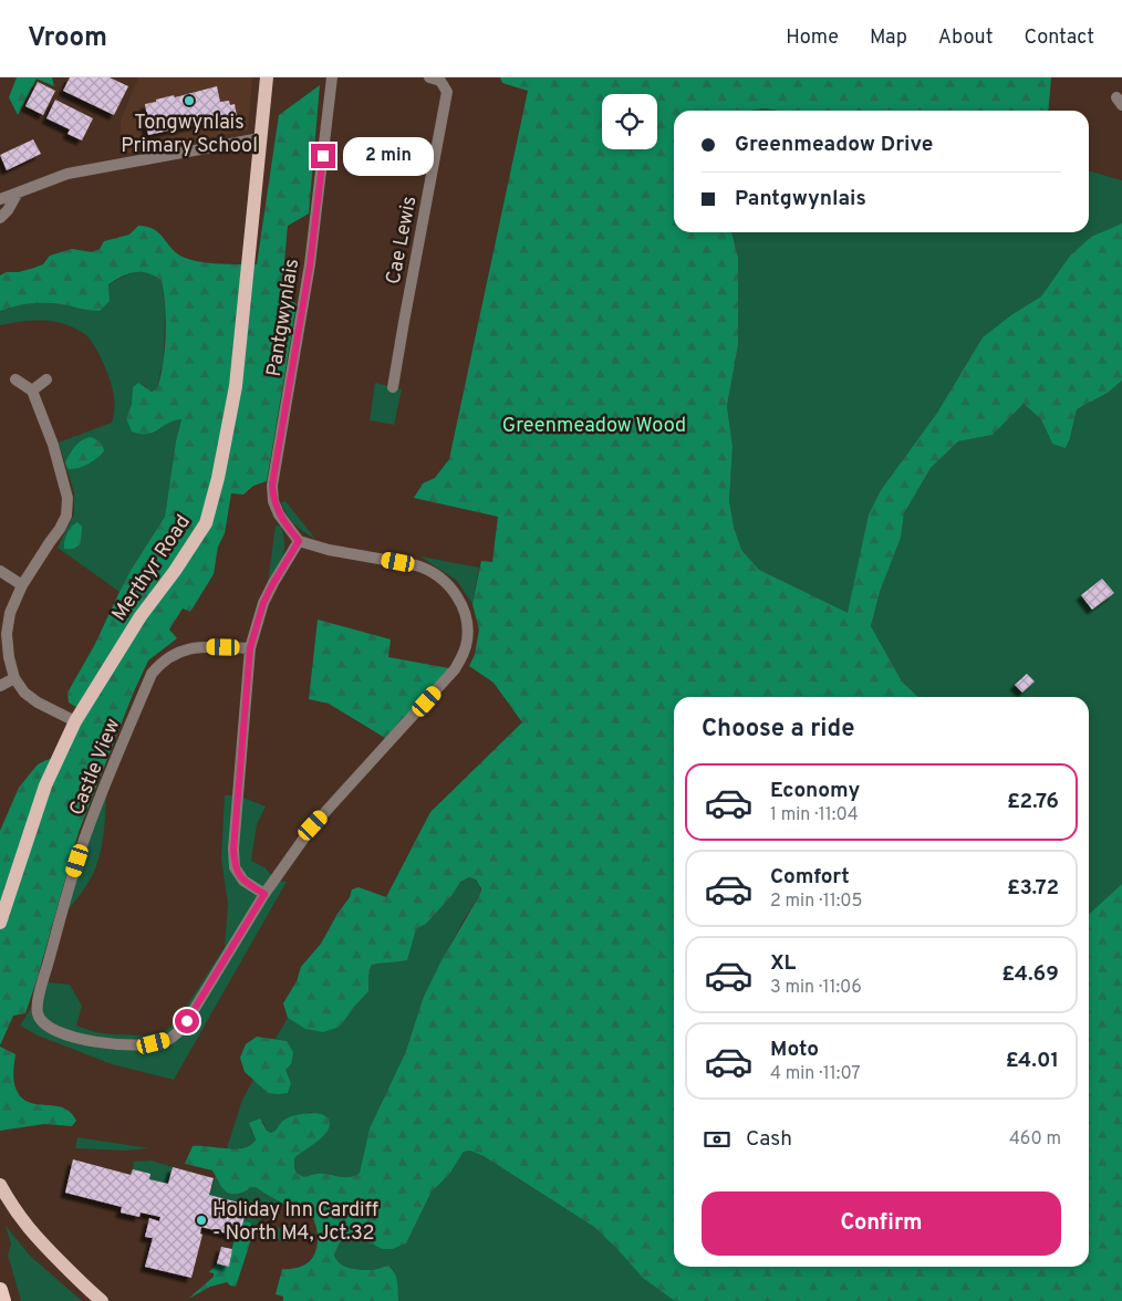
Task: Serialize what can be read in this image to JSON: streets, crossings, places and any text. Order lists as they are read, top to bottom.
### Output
{
  "streets": {
    "main road": ["Merthyr Road"],
    "street": ["Cae Lewis", "Pantgwynlais", "Castle View"]
  },
  "parks": ["Greenmeadow Wood"],
  "places": ["Tongwynlais Primary School", "Holiday Inn Cardiff - North M4, Jct.32"],
  "page": {
    "header": "Vroom",
    "nav": [
      "Home",
      "Map",
      "About",
      "Contact"
    ],
    "banner": ["Greenmeadow Drive", "Pantgwynlais"],
    "bubble": "2 min",
    "heading": "Choose a ride",
    "list": [
      {
        "name": "Economy",
        "note": "1 min · 11:04",
        "value": "£2.76"
      },
      {
        "name": "Comfort",
        "note": "2 min · 11:05",
        "value": "£3.72"
      },
      {
        "name": "XL",
        "note": "3 min · 11:06",
        "value": "£4.69"
      },
      {
        "name": "Moto",
        "note": "4 min · 11:07",
        "value": "£4.01"
      }
    ],
    "pay": ["Cash", "460 m"],
    "buttons": "Confirm"
  }
}
